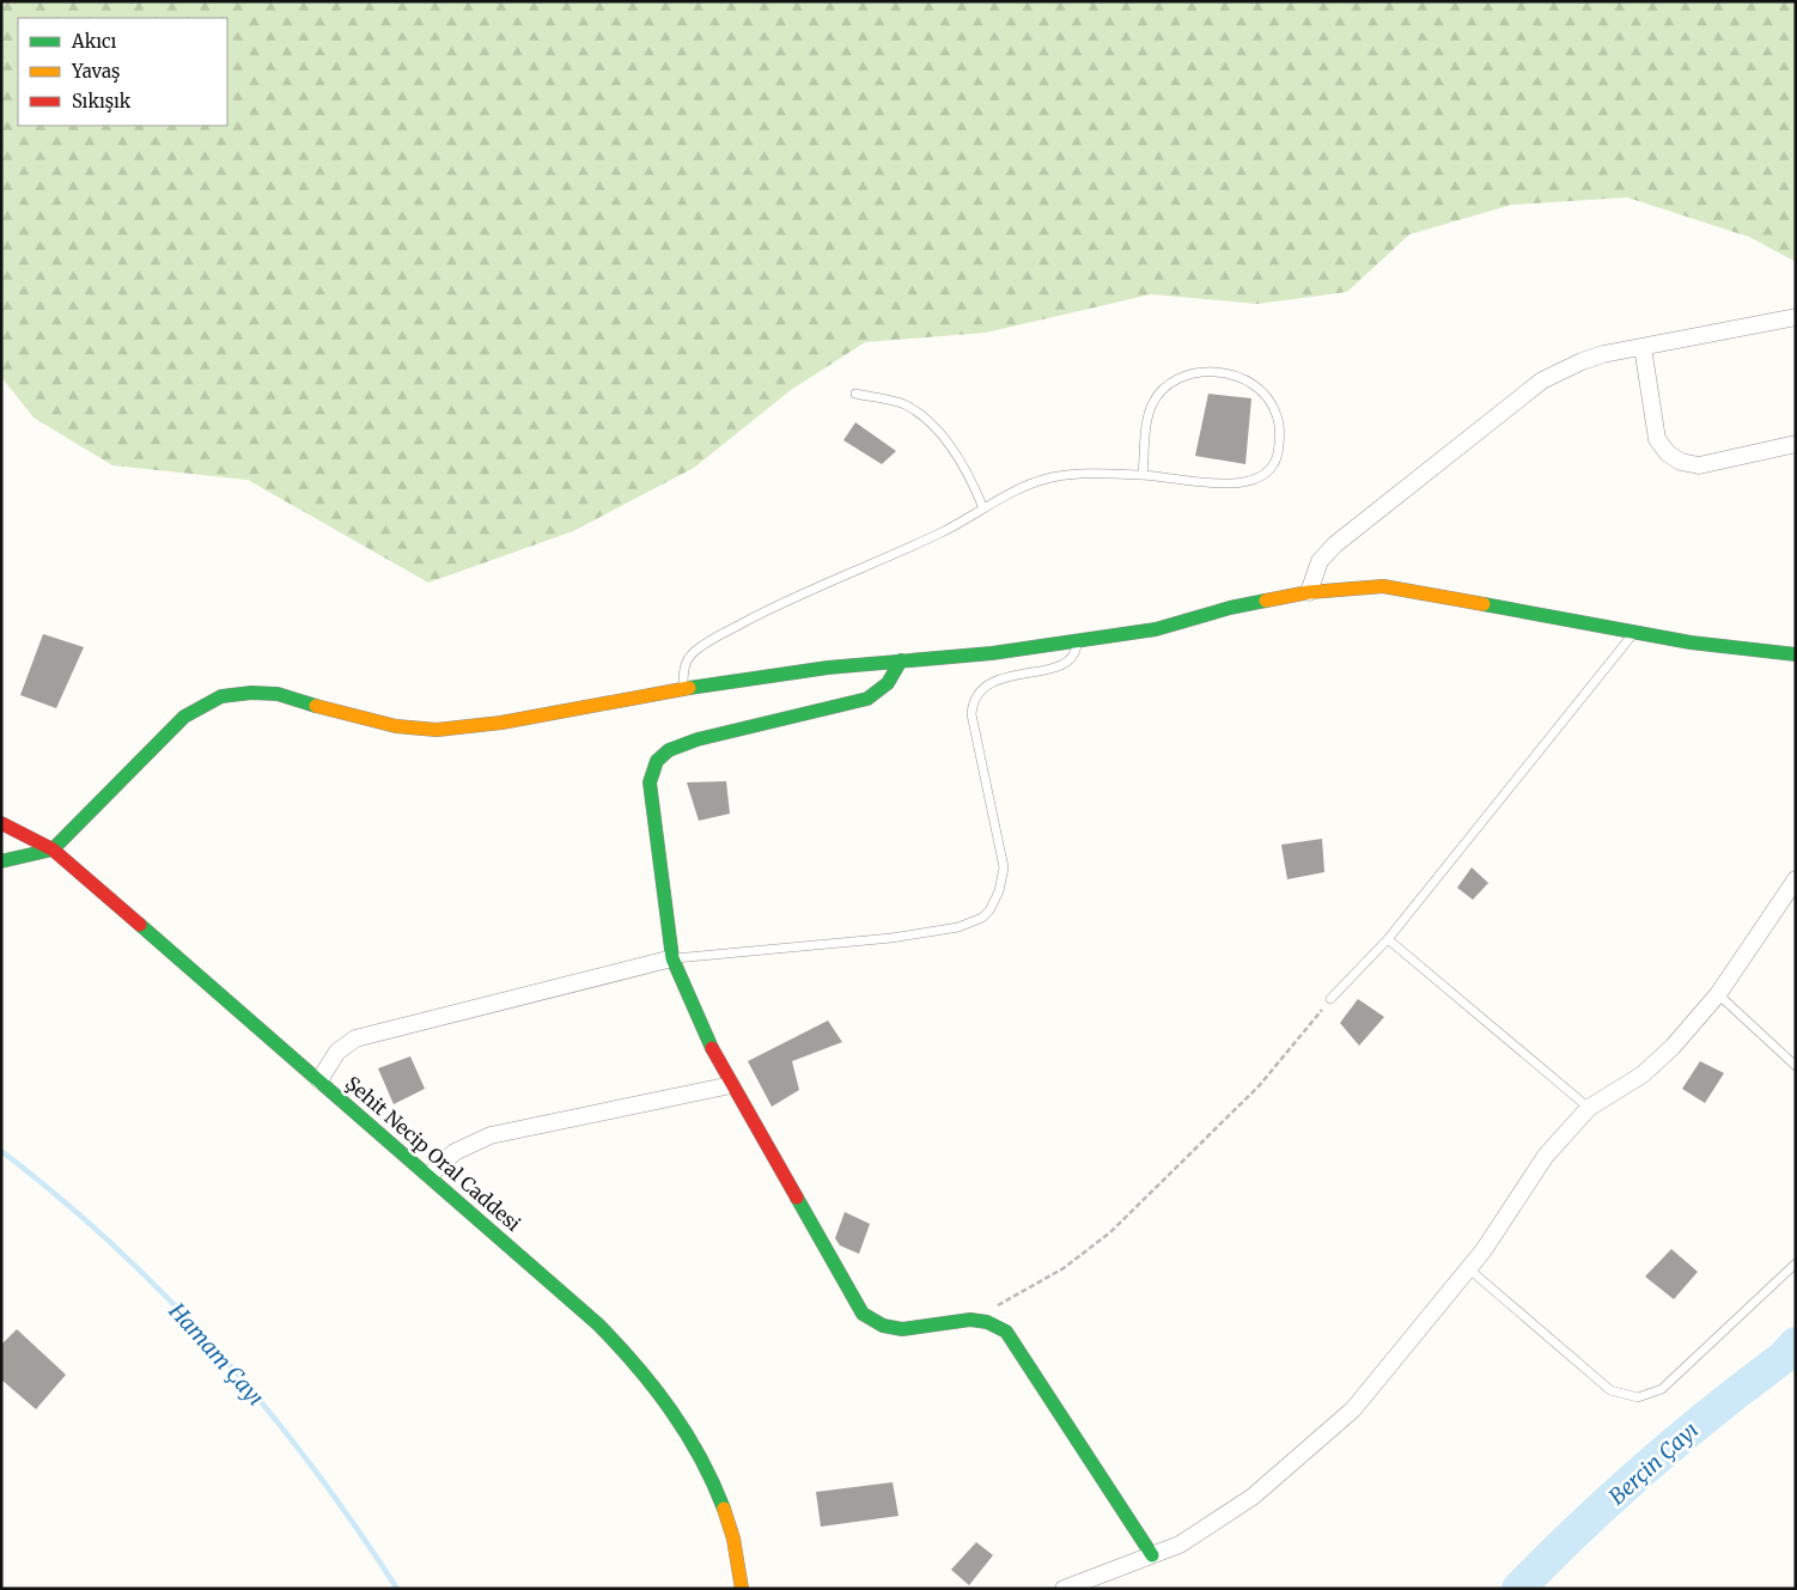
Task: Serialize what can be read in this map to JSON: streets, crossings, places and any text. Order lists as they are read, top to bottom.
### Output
{
  "streets": {
    "street": ["Şehit Necip Oral Caddesi"]
  },
  "water": ["Hamam Çayı", "Berçin Çayı"],
  "legend": ["Akıcı", "Yavaş", "Sıkışık"]
}
